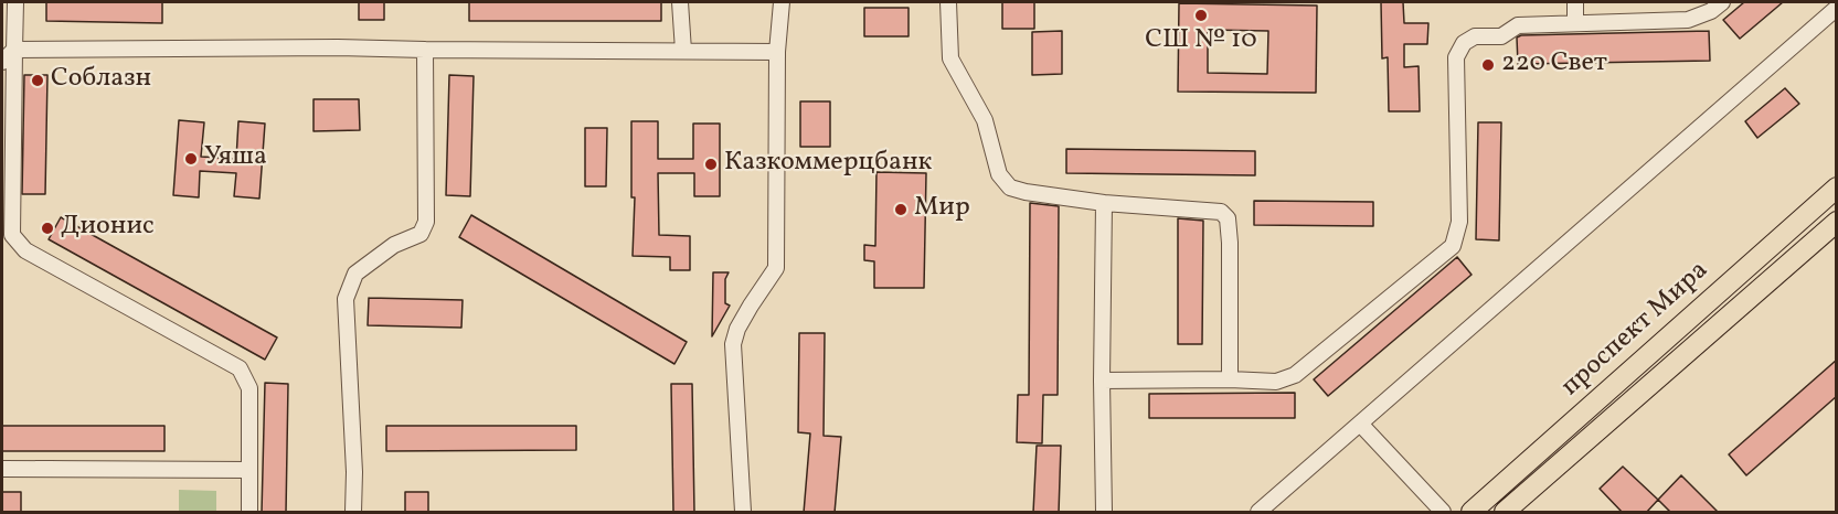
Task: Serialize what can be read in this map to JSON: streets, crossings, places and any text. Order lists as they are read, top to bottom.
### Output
{
  "streets": {
    "main road": ["проспект Мира"]
  },
  "places": [
    "СШ № 10",
    "220 Свет",
    "Соблазн",
    "Уяша",
    "Казкоммерцбанк",
    "Мир",
    "Дионис"
  ]
}
